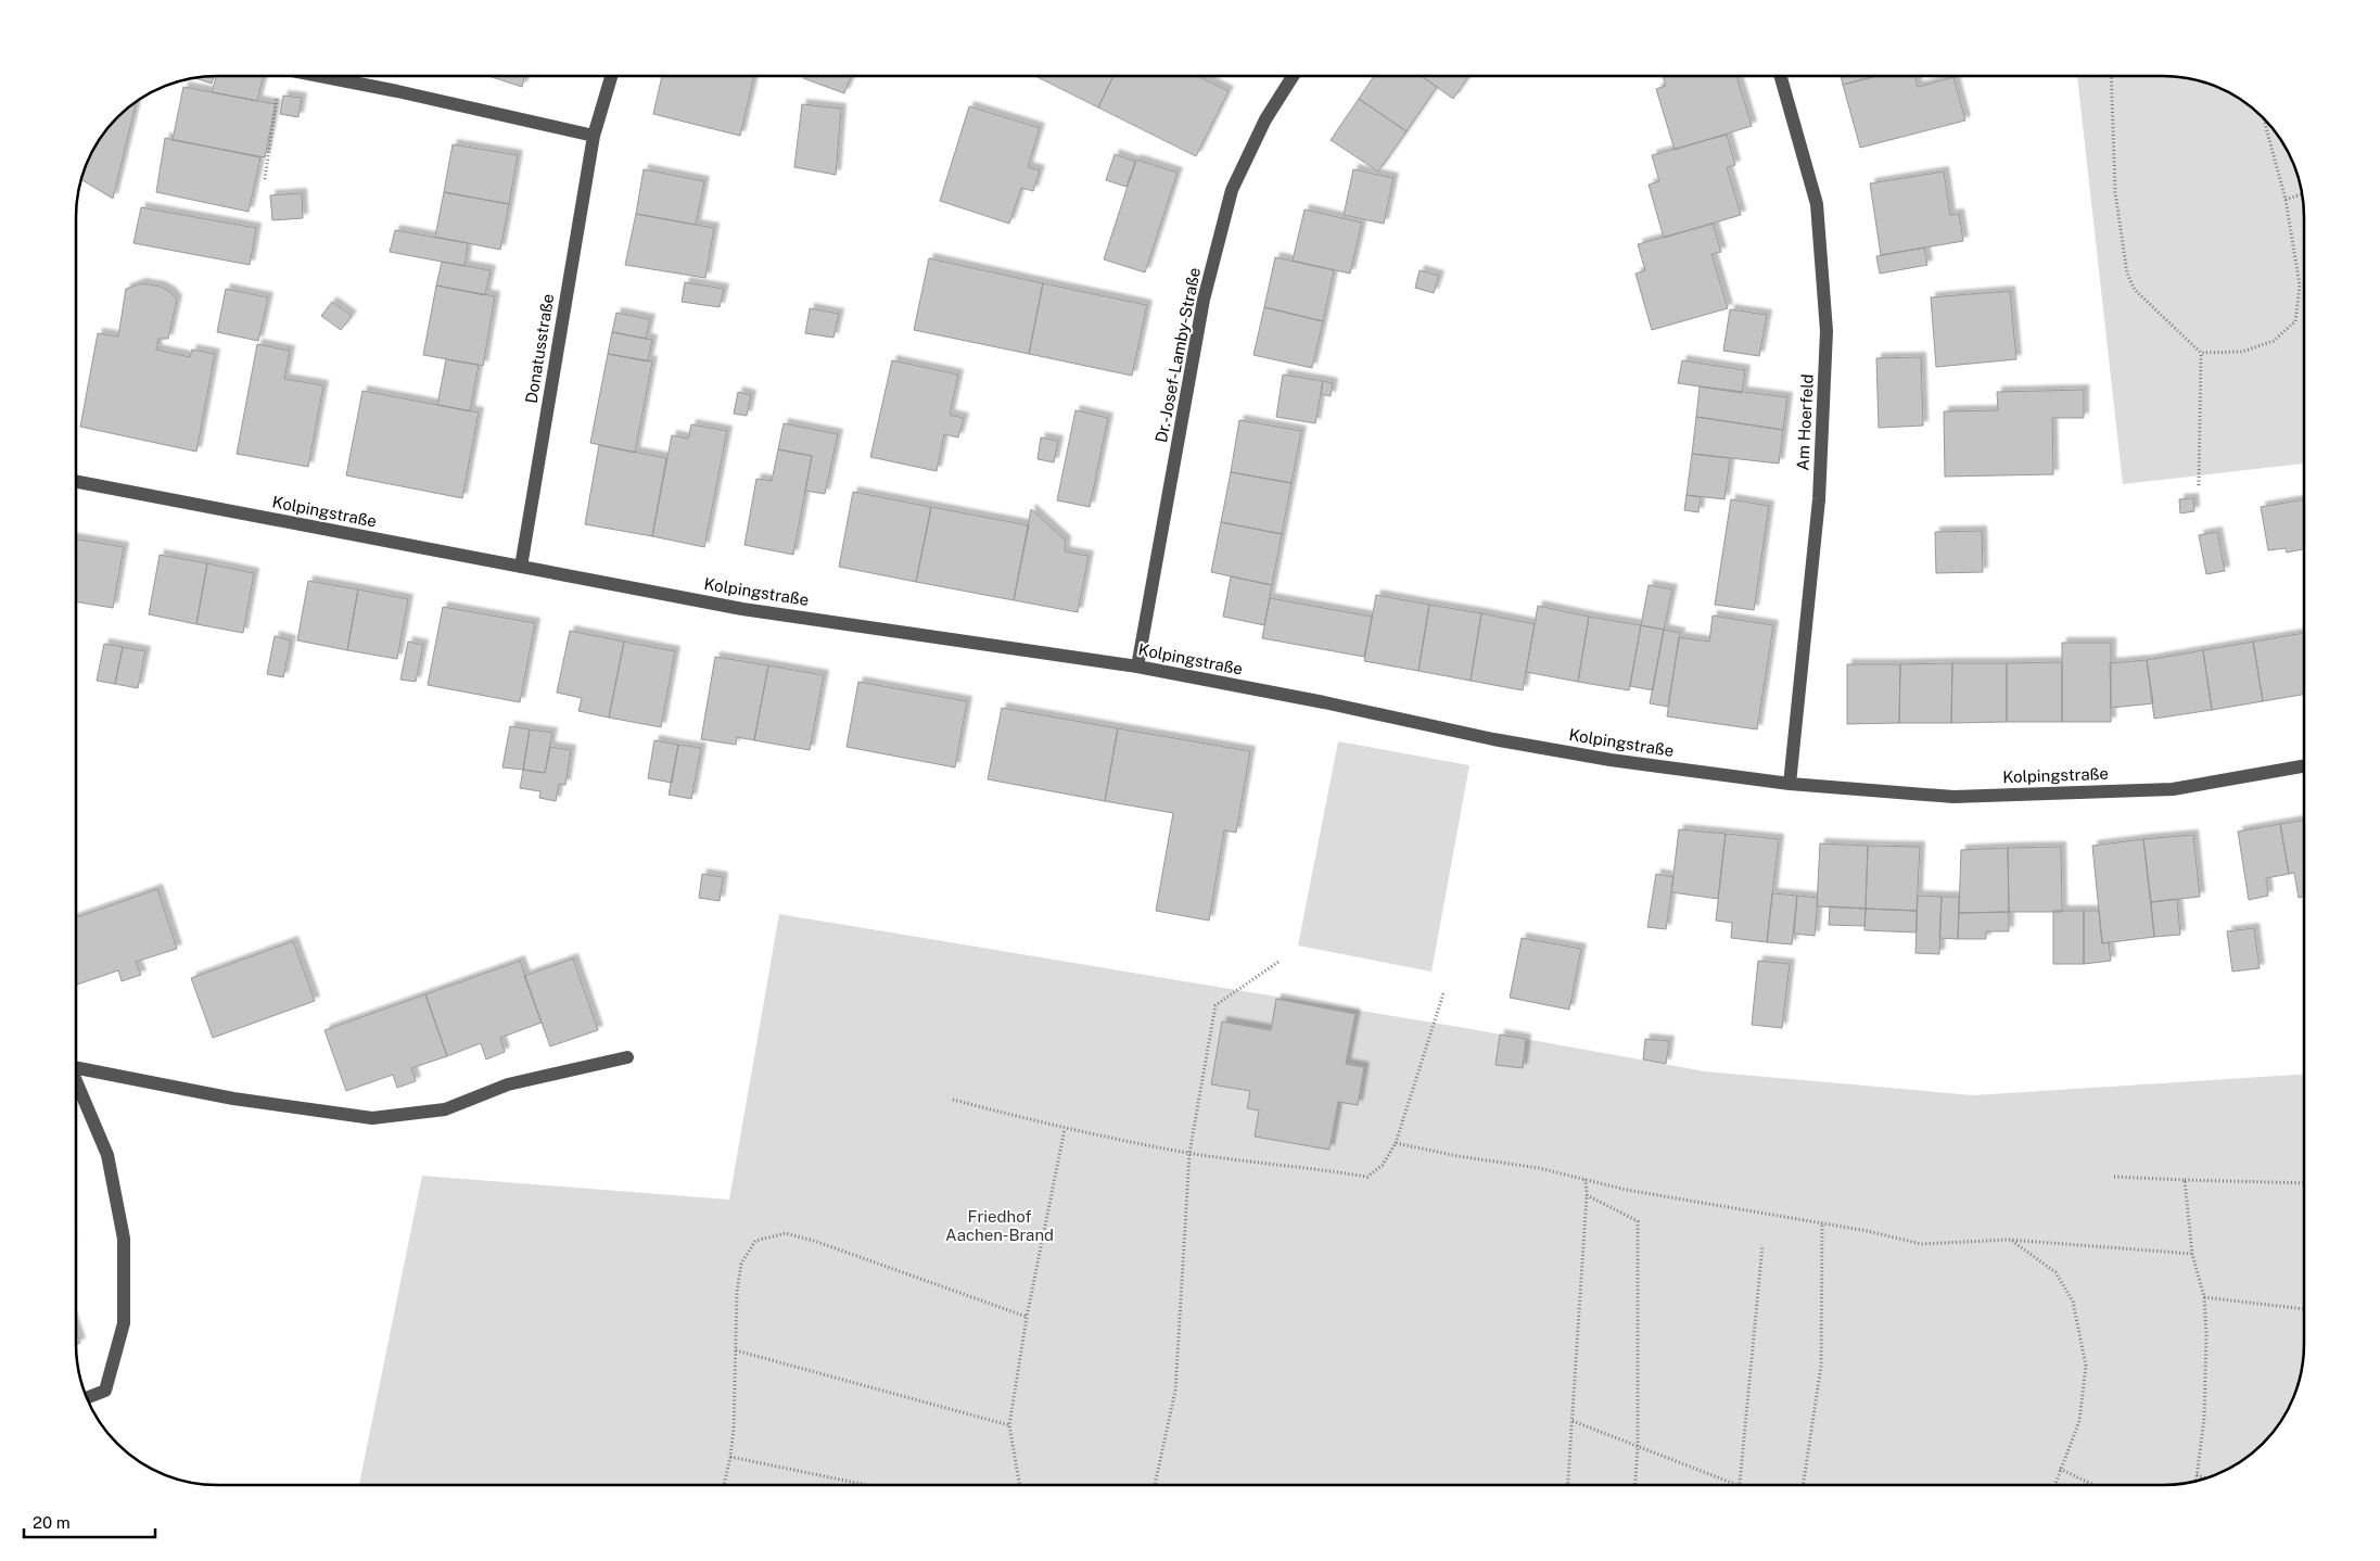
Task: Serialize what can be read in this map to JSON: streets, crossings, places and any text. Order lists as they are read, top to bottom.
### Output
{
  "streets": {
    "street": [
      "Donatusstraße",
      "Dr.-Josef-Lamby-Straße",
      "Am Hoerfeld",
      "Kolpingstraße"
    ]
  },
  "crossings": [
    ["Donatusstraße", "Kolpingstraße"],
    ["Dr.-Josef-Lamby-Straße", "Kolpingstraße"],
    ["Am Hoerfeld", "Kolpingstraße"]
  ],
  "parks": ["Friedhof Aachen-Brand"],
  "scale_bar": "20 m"
}
